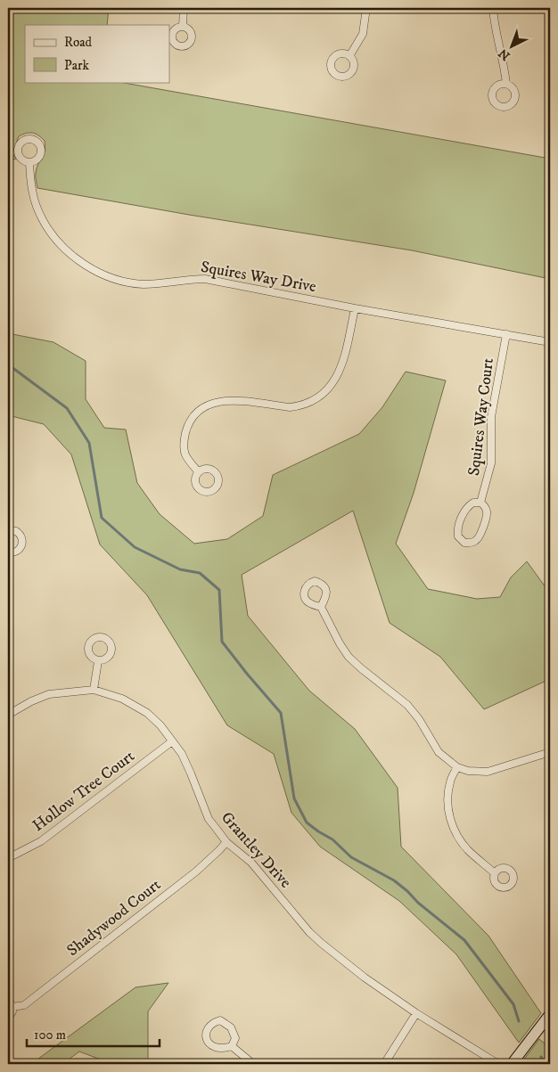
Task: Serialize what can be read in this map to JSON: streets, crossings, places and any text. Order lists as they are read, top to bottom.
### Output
{
  "streets": {
    "street": [
      "Squires Way Drive",
      "Squires Way Court",
      "Hollow Tree Court",
      "Grantley Drive",
      "Shadywood Court"
    ]
  },
  "crossings": [
    ["Squires Way Drive", "Squires Way Court"],
    ["Hollow Tree Court", "Grantley Drive"],
    ["Grantley Drive", "Shadywood Court"]
  ],
  "legend": ["Road", "Park"],
  "scale_bar": "100 m",
  "north": "bottom left"
}
